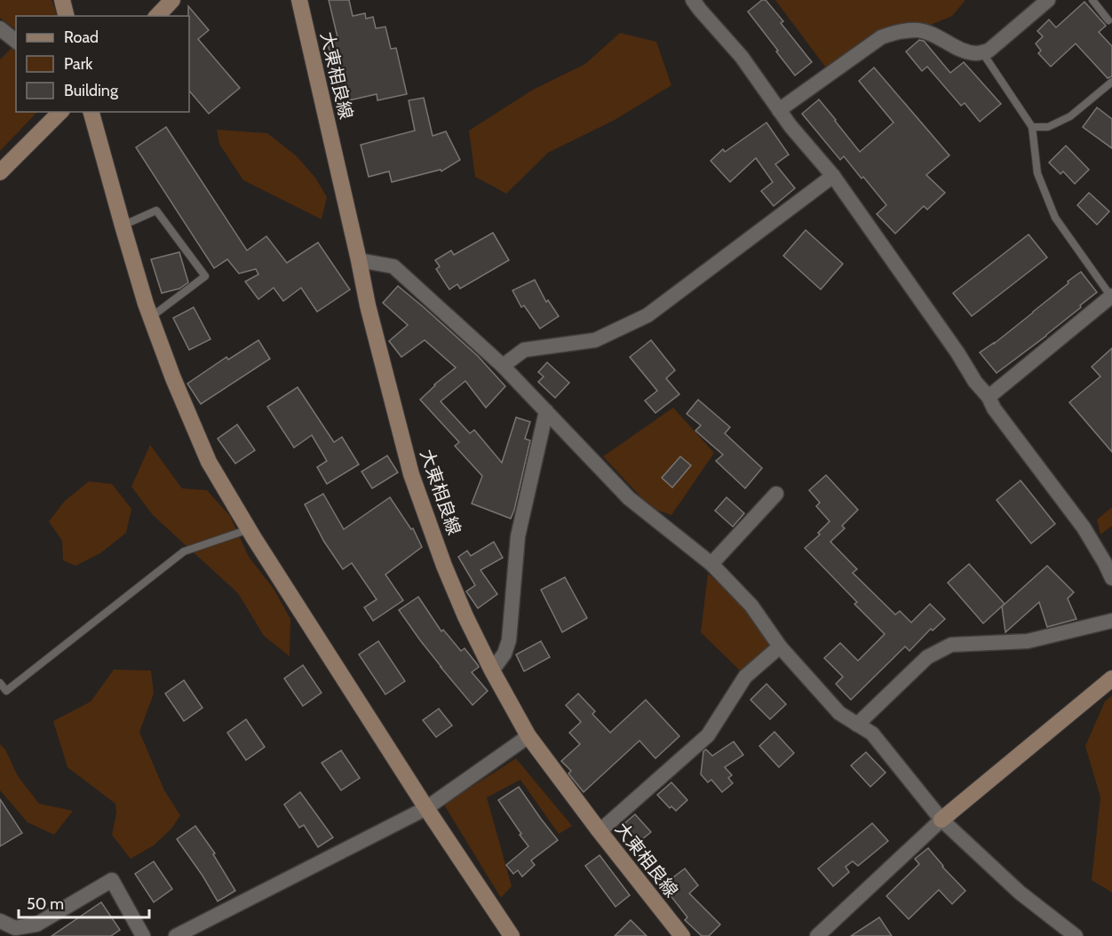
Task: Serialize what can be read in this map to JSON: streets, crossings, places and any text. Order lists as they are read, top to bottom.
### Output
{
  "streets": {
    "street": ["大東相良線"]
  },
  "legend": ["Road", "Park", "Building"],
  "scale_bar": "50 m"
}
